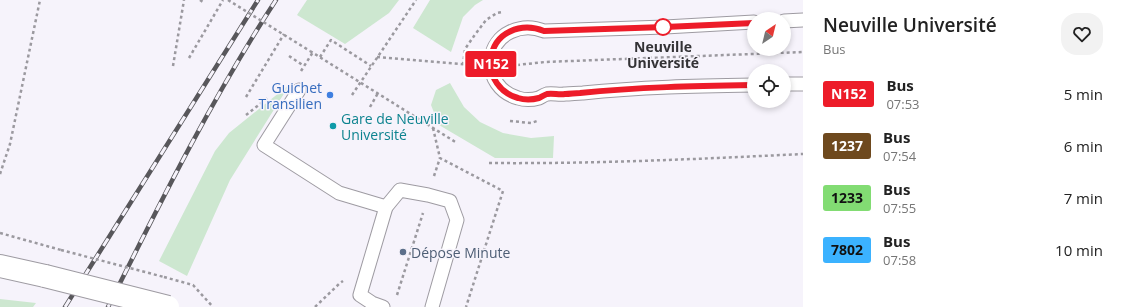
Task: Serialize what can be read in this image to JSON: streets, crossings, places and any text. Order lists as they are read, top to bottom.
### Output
{
  "places": [
    "Neuville Université",
    "Guichet Transilien",
    "Gare de Neuville Université",
    "Dépose Minute"
  ],
  "lines": ["bus line N152"],
  "north": "top right",
  "page": {
    "on_map": "N152",
    "heading": ["Neuville Université", "Bus"],
    "list": [
      {
        "mark": "N152",
        "name": "Bus",
        "note": "07:53",
        "value": "5 min"
      },
      {
        "mark": "1237",
        "name": "Bus",
        "note": "07:54",
        "value": "6 min"
      },
      {
        "mark": "1233",
        "name": "Bus",
        "note": "07:55",
        "value": "7 min"
      },
      {
        "mark": "7802",
        "name": "Bus",
        "note": "07:58",
        "value": "10 min"
      }
    ]
  }
}
